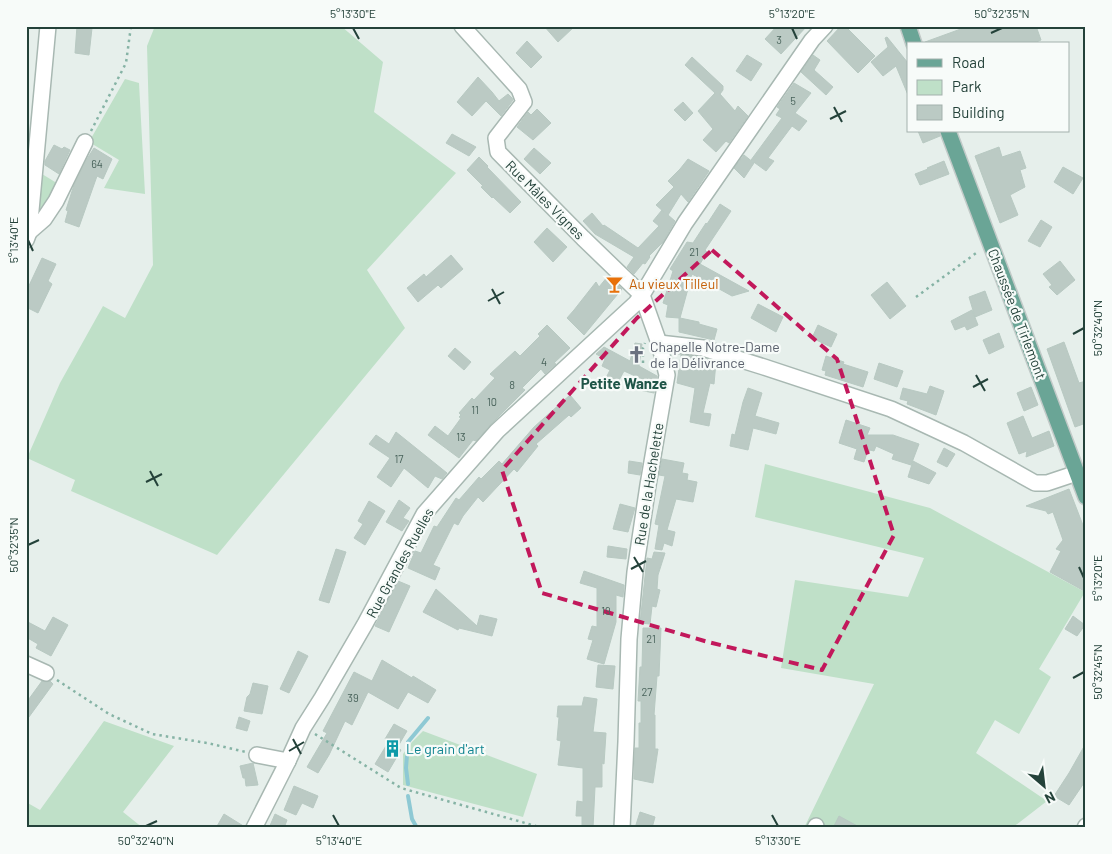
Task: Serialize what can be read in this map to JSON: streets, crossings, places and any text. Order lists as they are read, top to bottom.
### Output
{
  "streets": {
    "main road": ["Chaussée de Tirlemont"],
    "street": ["Rue Mâles Vignes", "Rue de la Hachelette", "Rue Grandes Ruelles"]
  },
  "crossings": [
    ["Rue Mâles Vignes", "Rue de la Hachelette"],
    ["Rue Mâles Vignes", "Rue Grandes Ruelles"],
    ["Rue de la Hachelette", "Rue Grandes Ruelles"]
  ],
  "districts": ["Petite Wanze"],
  "places": {
    "bar": ["Au vieux Tilleul"],
    "church": ["Chapelle Notre-Dame de la Délivrance"],
    "building": ["Le grain d'art"]
  },
  "house_numbers": [
    "3",
    "5",
    "64",
    "21",
    "4",
    "8",
    "10",
    "11",
    "13",
    "17",
    "19",
    "21",
    "27",
    "39"
  ],
  "legend": ["Road", "Park", "Building"],
  "north": "bottom right",
  "coordinates": [
    "5°13'30\"E",
    "5°13'20\"E",
    "50°32'35\"N",
    "5°13'40\"E",
    "50°32'40\"N",
    "50°32'45\"N"
  ]
}
